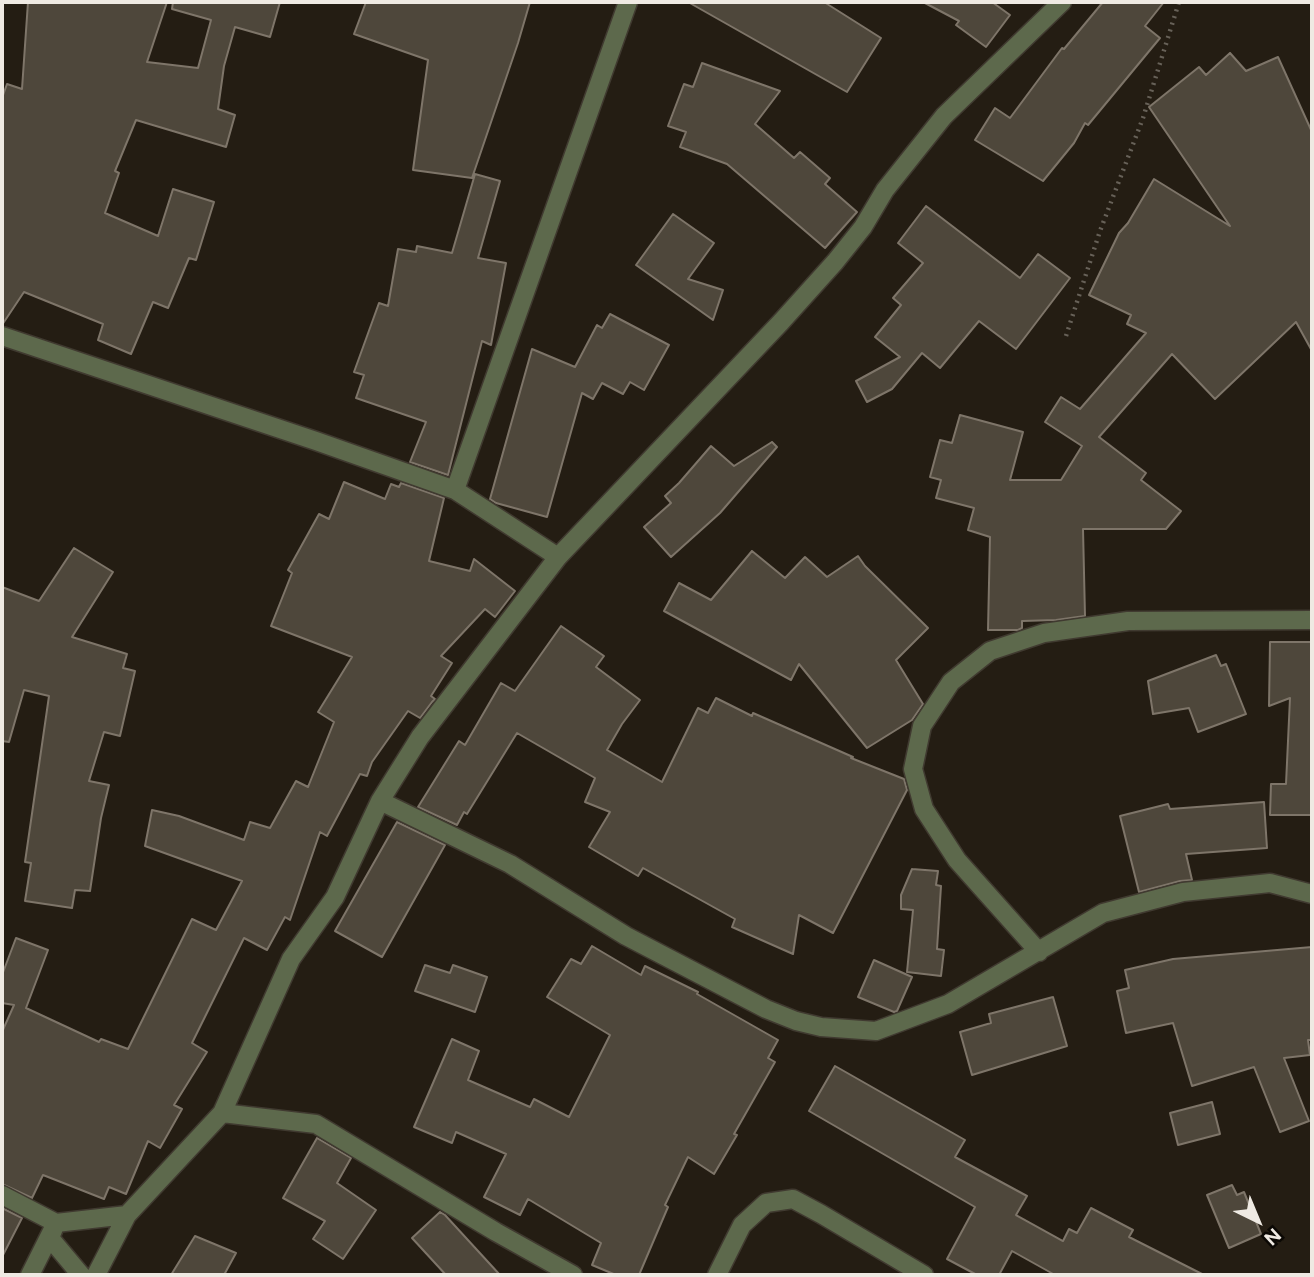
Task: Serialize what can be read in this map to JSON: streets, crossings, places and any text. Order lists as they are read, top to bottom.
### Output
{
  "north": "bottom right"
}
